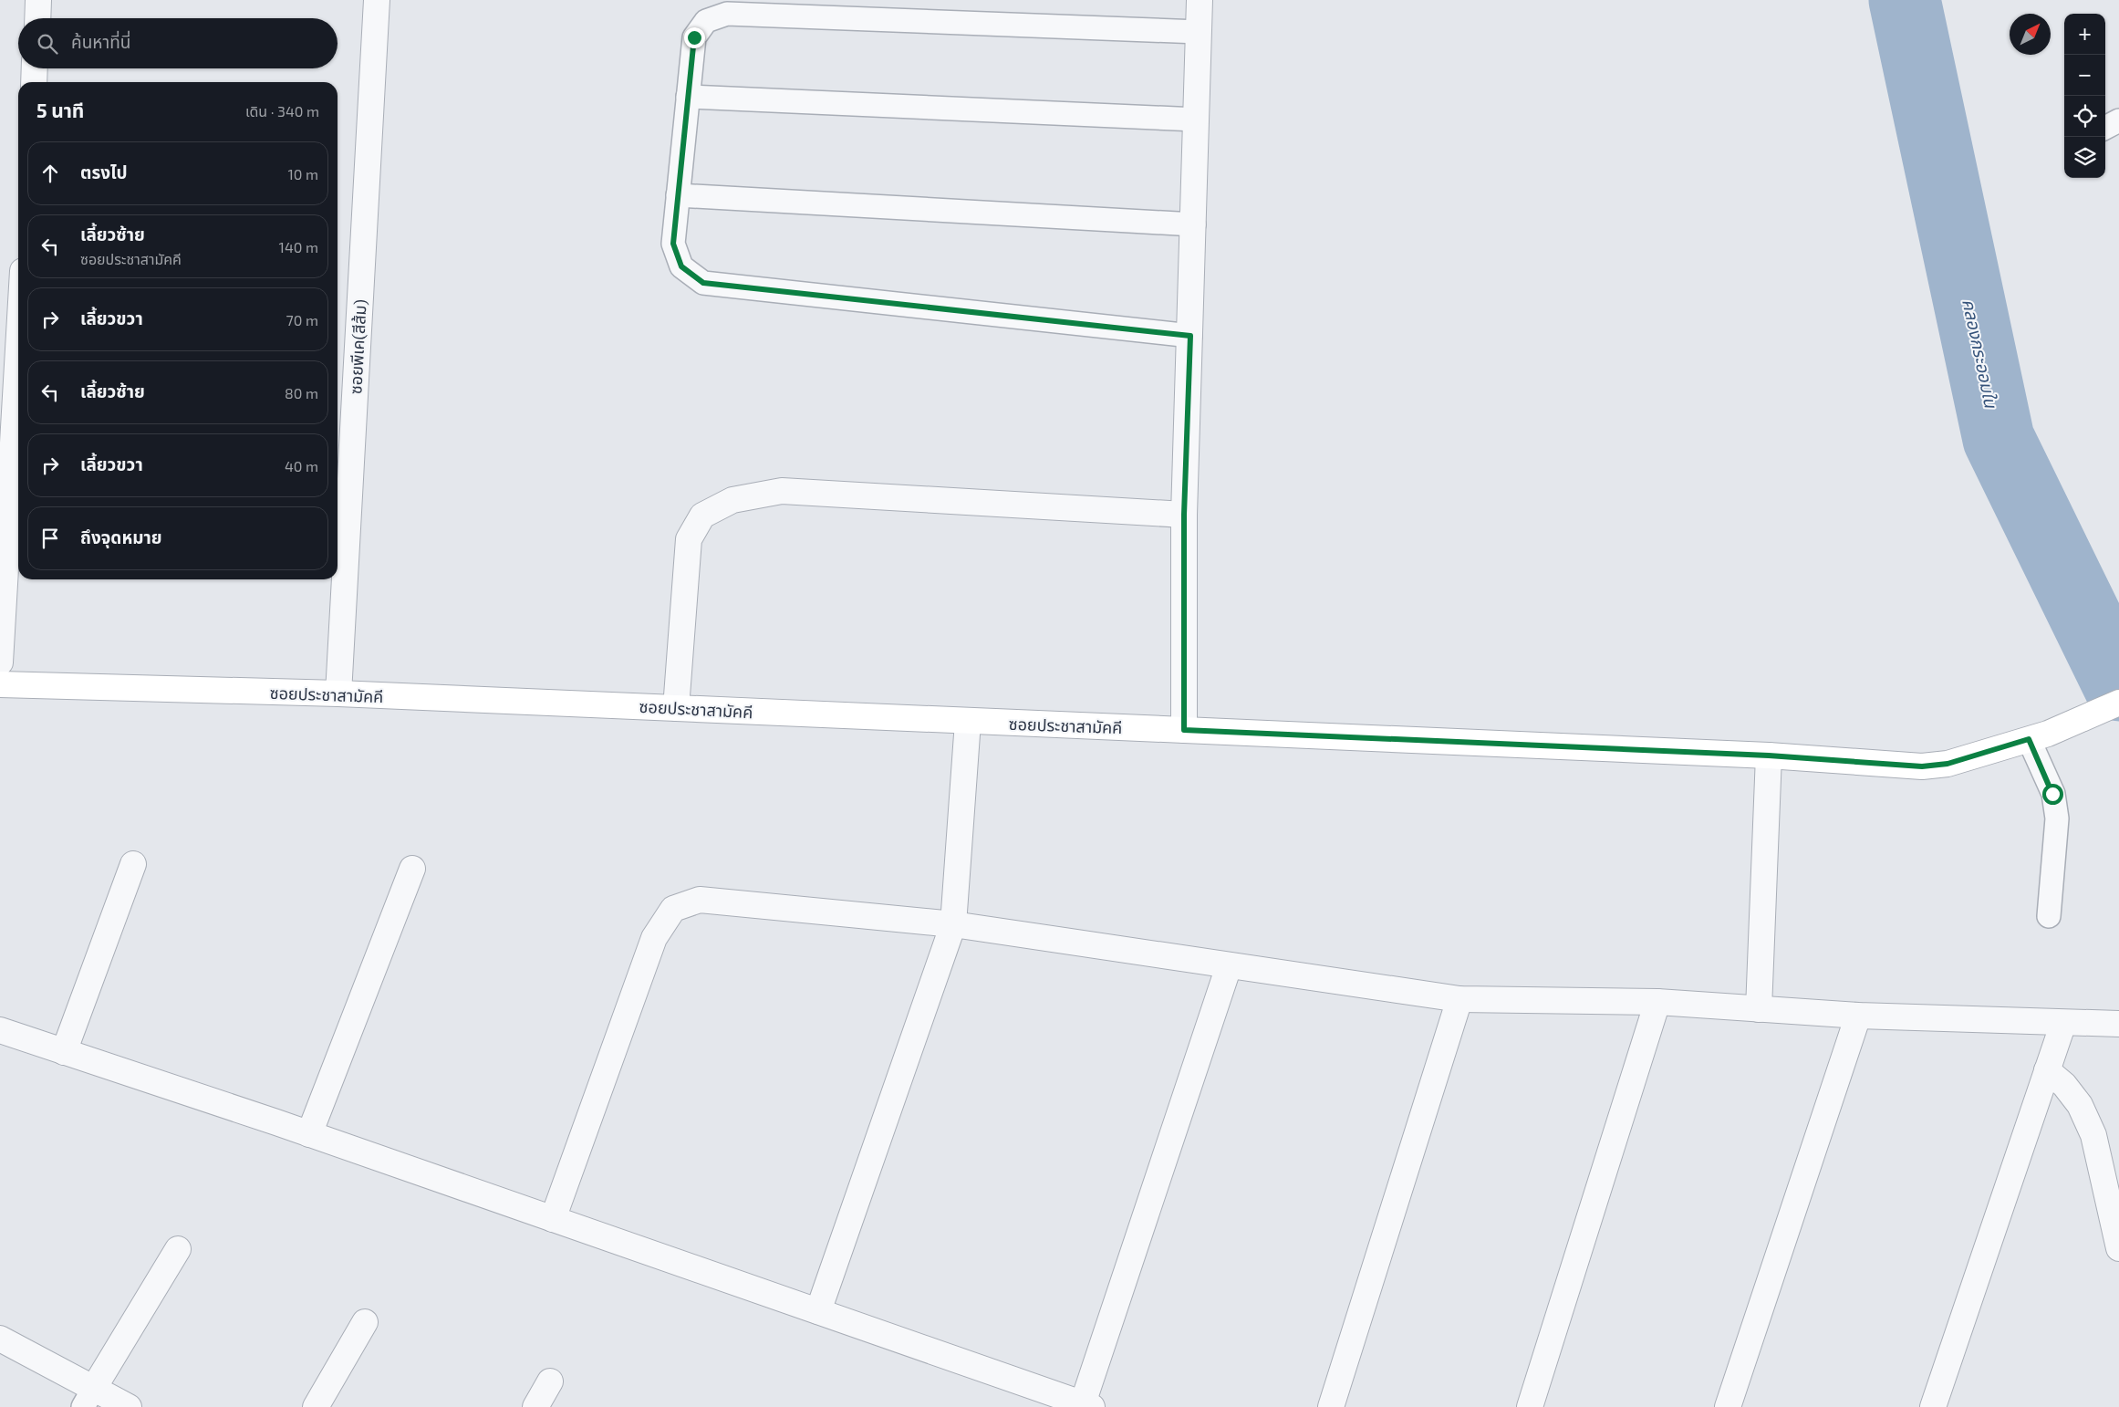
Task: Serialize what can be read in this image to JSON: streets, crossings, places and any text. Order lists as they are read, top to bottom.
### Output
{
  "streets": {
    "street": ["ซอยพีเค(สีส้ม)", "ซอยประชาสามัคคี"]
  },
  "crossings": [
    ["ซอยพีเค(สีส้ม)", "ซอยประชาสามัคคี"]
  ],
  "water": ["คลองกระออมใน"],
  "north": "top right",
  "page": {
    "map_buttons": ["+", "−"],
    "search": "ค้นหาที่นี่",
    "heading": ["5 นาที", "เดิน · 340 m"],
    "list": [
      ["ตรงไป", "10 m"],
      ["เลี้ยวซ้าย", "ซอยประชาสามัคคี", "140 m"],
      ["เลี้ยวขวา", "70 m"],
      ["เลี้ยวซ้าย", "80 m"],
      ["เลี้ยวขวา", "40 m"],
      "ถึงจุดหมาย"
    ]
  }
}
